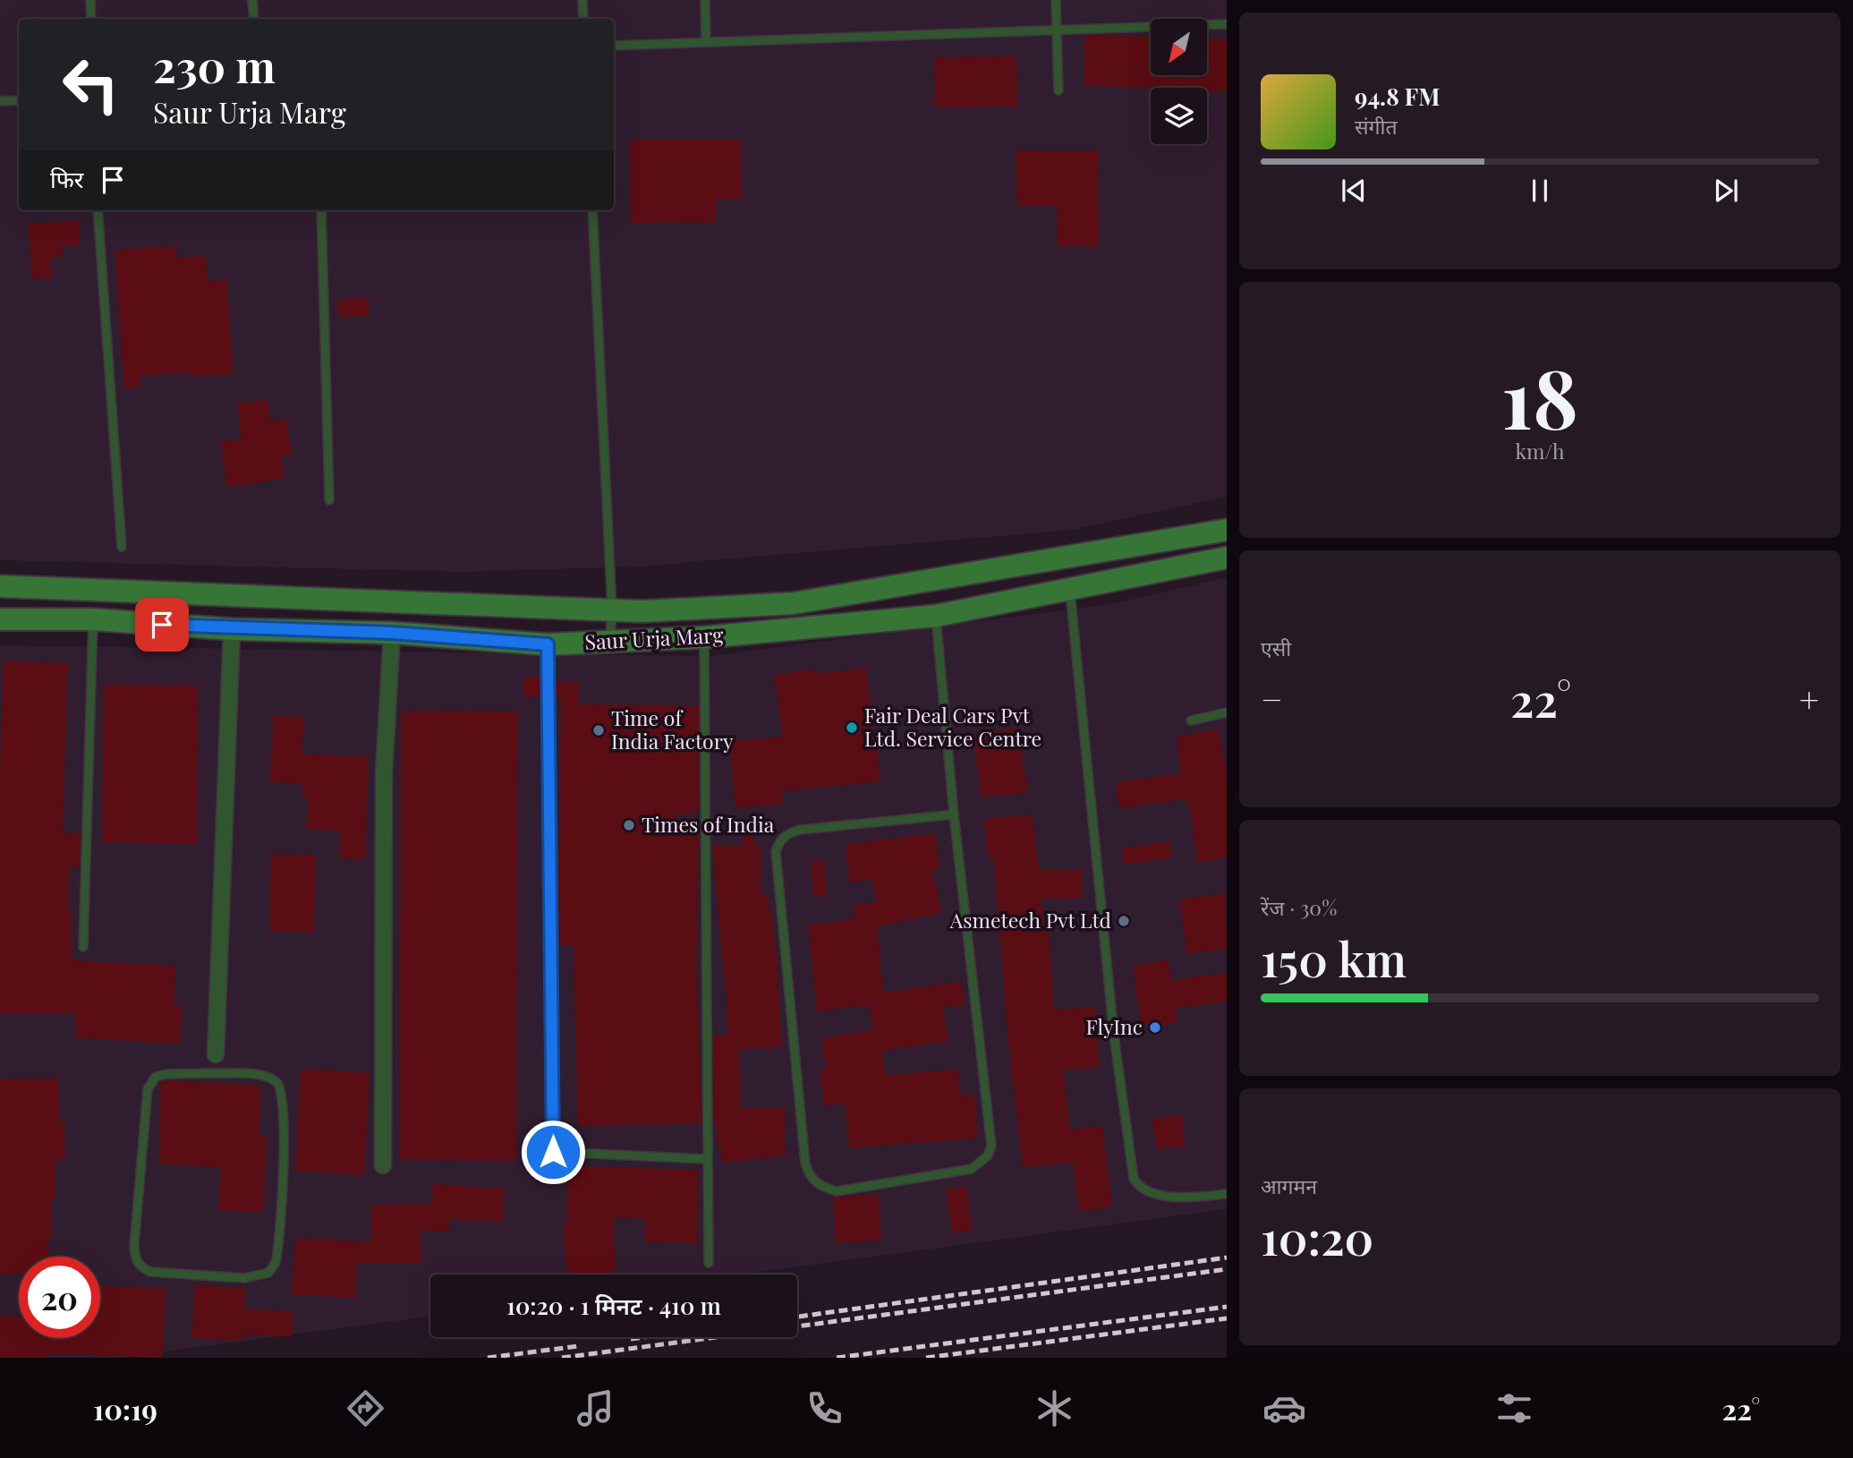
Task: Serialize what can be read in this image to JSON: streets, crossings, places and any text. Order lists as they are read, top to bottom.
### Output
{
  "streets": {
    "street": ["Saur Urja Marg"]
  },
  "places": [
    "Fair Deal Cars Pvt Ltd. Service Centre",
    "Time of India Factory",
    "Times of India",
    "Asmetech Pvt Ltd",
    "FlyInc"
  ],
  "north": "bottom left",
  "page": {
    "turn": ["230 m", "Saur Urja Marg"],
    "song": ["94.8 FM", "संगीत"],
    "then": "फिर",
    "tile": [
      ["18", "km/h"],
      "एसी",
      ["रेंज · 30%", "150 km"],
      ["आगमन", "10:20"]
    ],
    "heat": ["−", "22°", "+"],
    "limit": "20",
    "trip": "10:20 · 1 मिनट · 410 m",
    "tabs": ["10:19", "22°"]
  }
}
